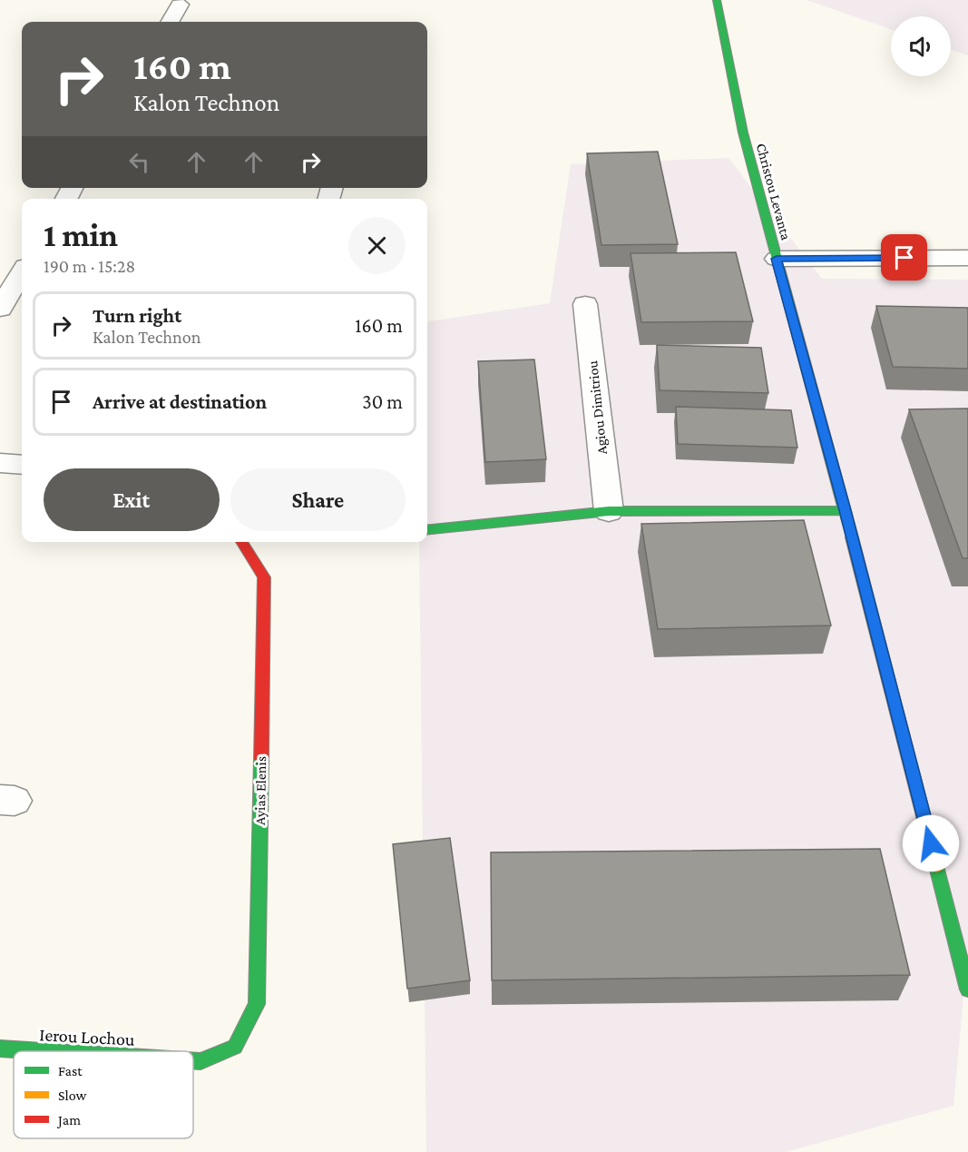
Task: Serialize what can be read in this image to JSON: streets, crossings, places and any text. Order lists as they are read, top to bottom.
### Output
{
  "streets": {
    "street": [
      "Christou Levanta",
      "Agiou Dimitriou",
      "Ayias Elenis",
      "Ierou Lochou"
    ]
  },
  "crossings": [
    ["Ayias Elenis", "Ierou Lochou"]
  ],
  "legend": ["Fast", "Slow", "Jam"],
  "page": {
    "turn": ["160 m", "Kalon Technon"],
    "heading": ["1 min", "190 m · 15:28"],
    "list": [
      {
        "name": "Turn right",
        "note": "Kalon Technon",
        "value": "160 m"
      },
      {
        "name": "Arrive at destination",
        "value": "30 m"
      }
    ],
    "buttons": ["Exit", "Share"]
  }
}
